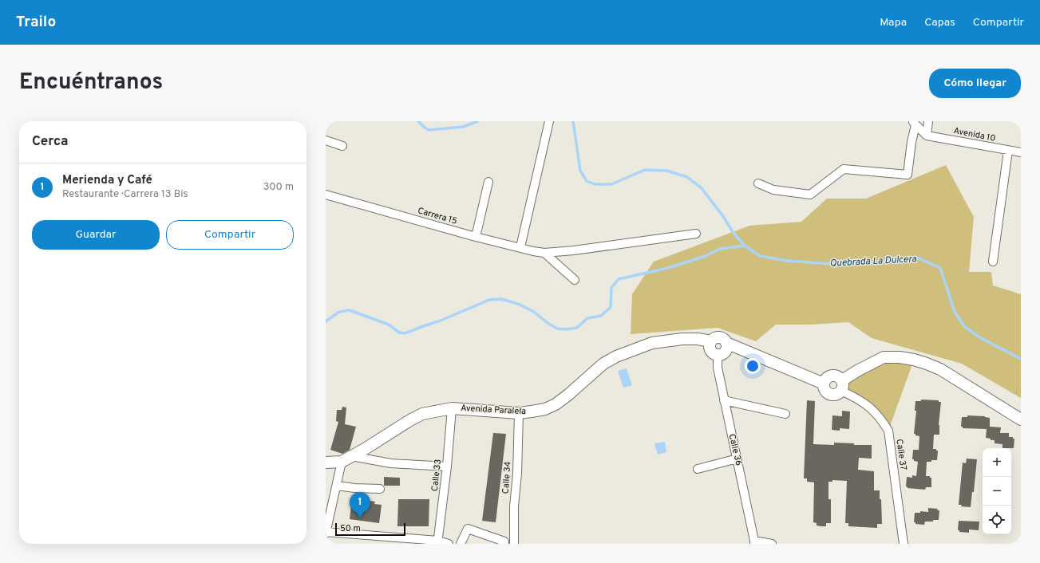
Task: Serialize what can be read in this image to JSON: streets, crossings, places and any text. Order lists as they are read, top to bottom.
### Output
{
  "streets": {
    "main road": ["Avenida Paralela"],
    "street": [
      "Avenida 10",
      "Carrera 15",
      "Calle 36",
      "Calle 37",
      "Calle 33",
      "Calle 34"
    ]
  },
  "crossings": [
    ["Avenida Paralela", "Calle 36"],
    ["Avenida Paralela", "Calle 33"],
    ["Avenida Paralela", "Calle 34"]
  ],
  "water": ["Quebrada La Dulcera"],
  "scale_bar": "50 m",
  "page": {
    "header": "Trailo",
    "nav": ["Mapa", "Capas", "Compartir"],
    "title": "Encuéntranos",
    "buttons": [
      "Cómo llegar",
      ["Guardar", "Compartir"]
    ],
    "heading": "Cerca",
    "list": [
      {
        "mark": "1",
        "name": "Merienda y Café",
        "note": "Restaurante · Carrera 13 Bis",
        "value": "300 m"
      }
    ],
    "map_buttons": ["+", "−"],
    "pins": "1",
    "scale": "50 m"
  }
}
